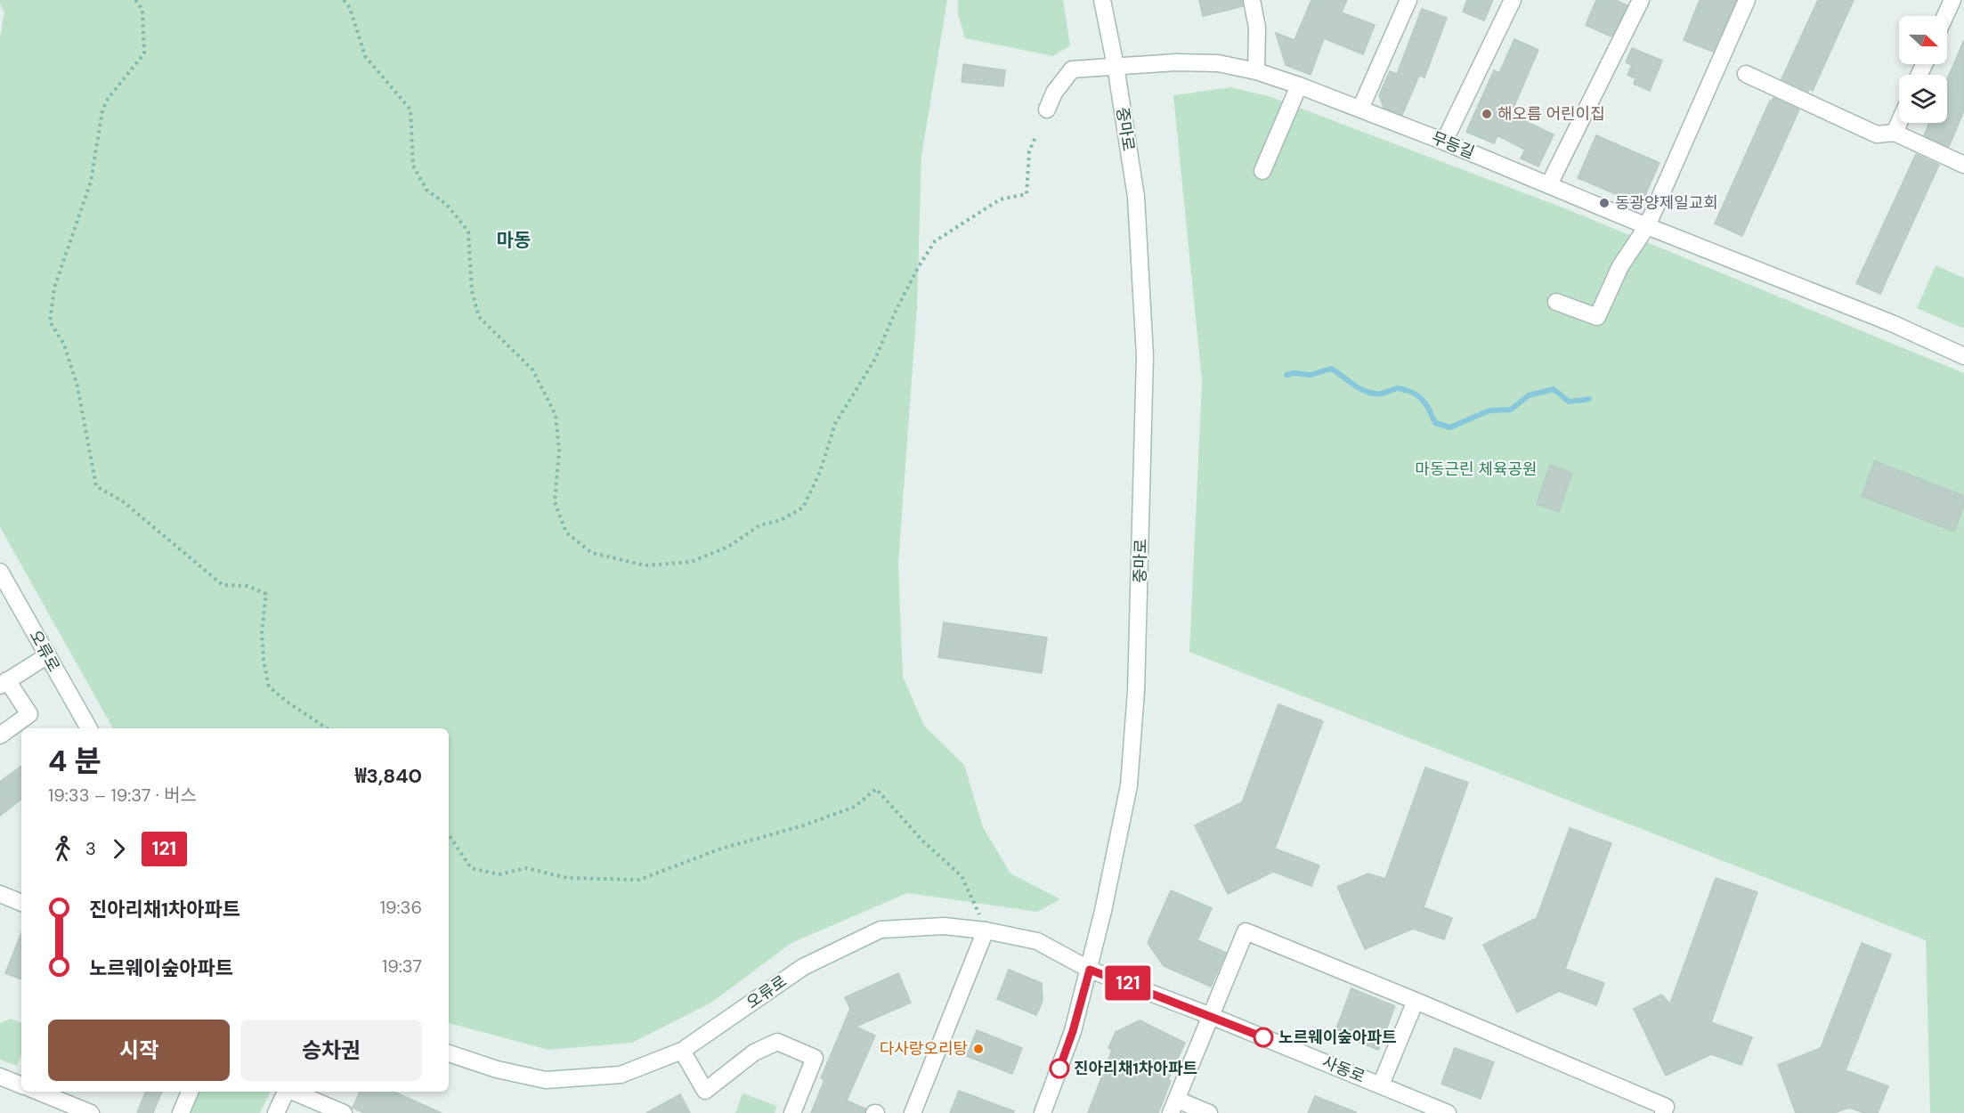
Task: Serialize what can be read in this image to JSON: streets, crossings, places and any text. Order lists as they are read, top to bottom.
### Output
{
  "streets": {
    "street": [
      "중마로",
      "무등길",
      "오류로",
      "사동로"
    ]
  },
  "crossings": [
    ["중마로", "무등길"],
    ["중마로", "오류로"],
    ["중마로", "사동로"],
    ["오류로", "사동로"]
  ],
  "districts": ["마동"],
  "parks": ["마동근린 체육공원"],
  "places": [
    "해오름 어린이집",
    "동광양제일교회",
    "노르웨이숲아파트",
    "다사랑오리탕",
    "진아리채1차아파트"
  ],
  "lines": ["bus line 121"],
  "north": "right",
  "page": {
    "on_map": "121",
    "heading": ["4 분", "19:33 – 19:37 · 버스", "₩3,840"],
    "legs": ["3", "121"],
    "list": [
      {
        "name": "진아리채1차아파트",
        "value": "19:36"
      },
      {
        "name": "노르웨이숲아파트",
        "value": "19:37"
      }
    ],
    "buttons": ["시작", "승차권"]
  }
}
